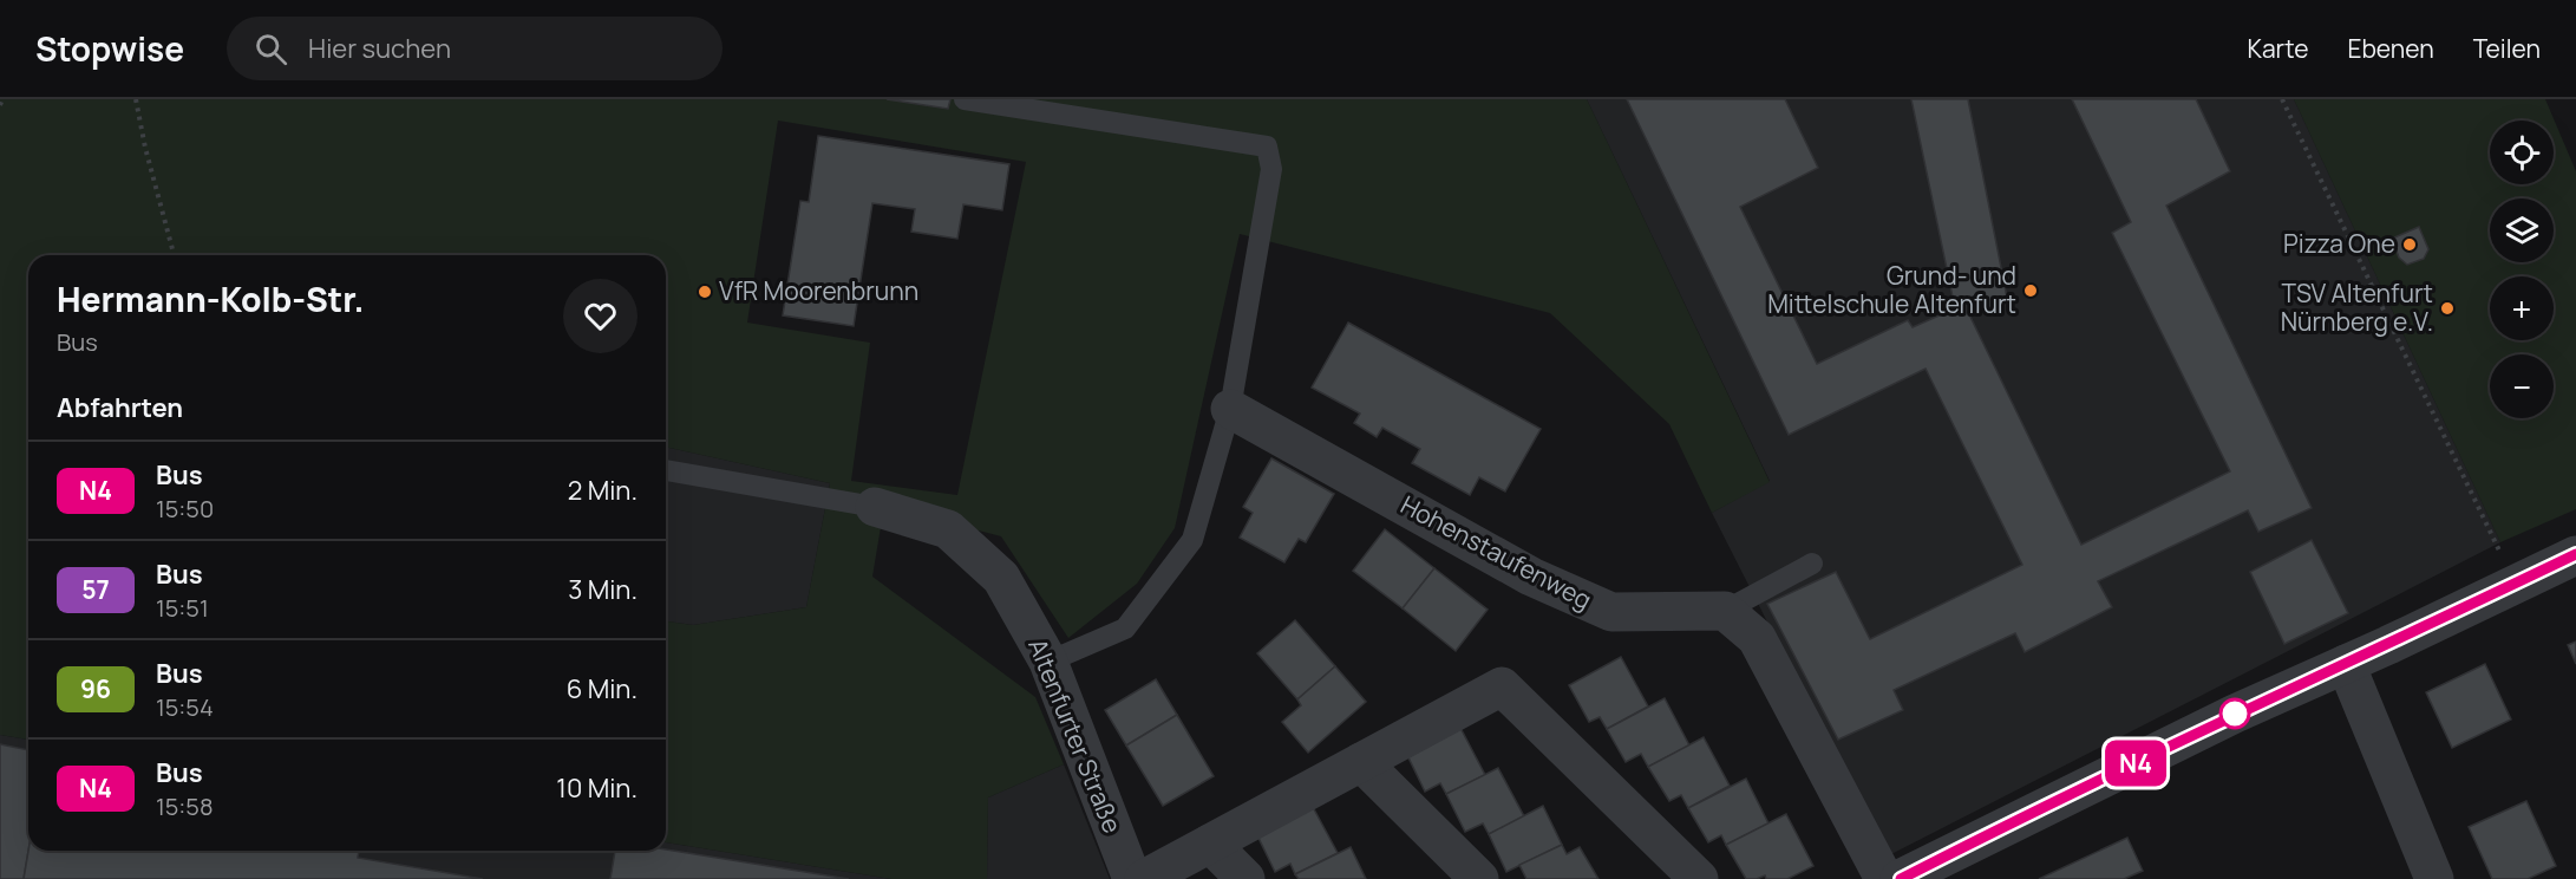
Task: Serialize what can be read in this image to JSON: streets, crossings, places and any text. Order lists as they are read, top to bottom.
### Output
{
  "streets": {
    "street": ["Hohenstaufenweg", "Altenfurter Straße"]
  },
  "places": [
    "Pizza One",
    "Grund- und Mittelschule Altenfurt",
    "VfR Moorenbrunn",
    "TSV Altenfurt Nürnberg e.V."
  ],
  "lines": ["bus line N4"],
  "page": {
    "header": "Stopwise",
    "search": "Hier suchen",
    "nav": ["Karte", "Ebenen", "Teilen"],
    "on_map": "N4",
    "map_buttons": ["+", "−"],
    "heading": [
      ["Hermann-Kolb-Str.", "Bus"],
      "Abfahrten"
    ],
    "list": [
      {
        "mark": "N4",
        "name": "Bus",
        "note": "15:50",
        "value": "2 Min."
      },
      {
        "mark": "57",
        "name": "Bus",
        "note": "15:51",
        "value": "3 Min."
      },
      {
        "mark": "96",
        "name": "Bus",
        "note": "15:54",
        "value": "6 Min."
      },
      {
        "mark": "N4",
        "name": "Bus",
        "note": "15:58",
        "value": "10 Min."
      }
    ]
  }
}
